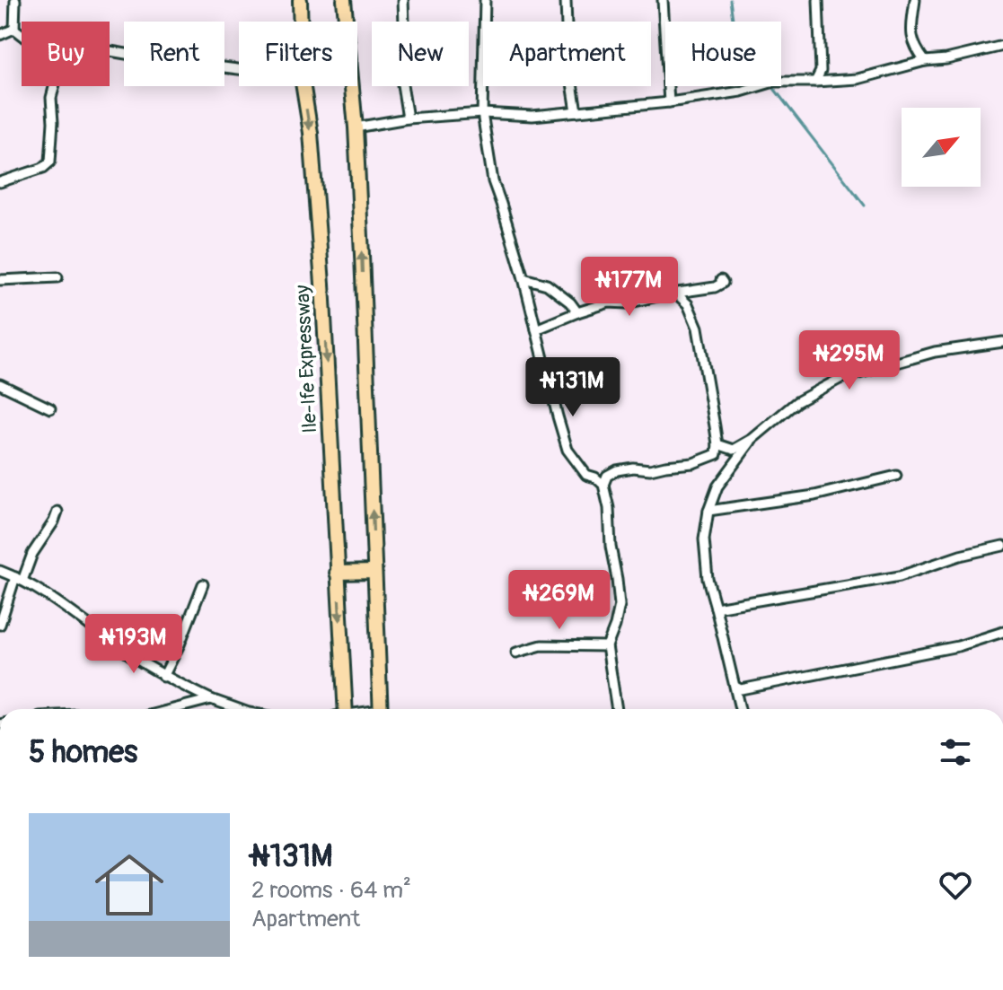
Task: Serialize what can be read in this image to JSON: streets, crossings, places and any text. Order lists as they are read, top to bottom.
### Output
{
  "streets": {
    "highway": ["Ile-Ife Expressway"]
  },
  "north": "top right",
  "page": {
    "chip": [
      "Buy",
      "Rent",
      "Filters",
      "New",
      "Apartment",
      "House"
    ],
    "price": [
      "₦177M",
      "₦295M",
      "₦131M",
      "₦269M",
      "₦193M"
    ],
    "heading": "5 homes",
    "list": [
      {
        "name": "₦131M",
        "note": "2 rooms · 64 m² · Apartment"
      }
    ]
  }
}
